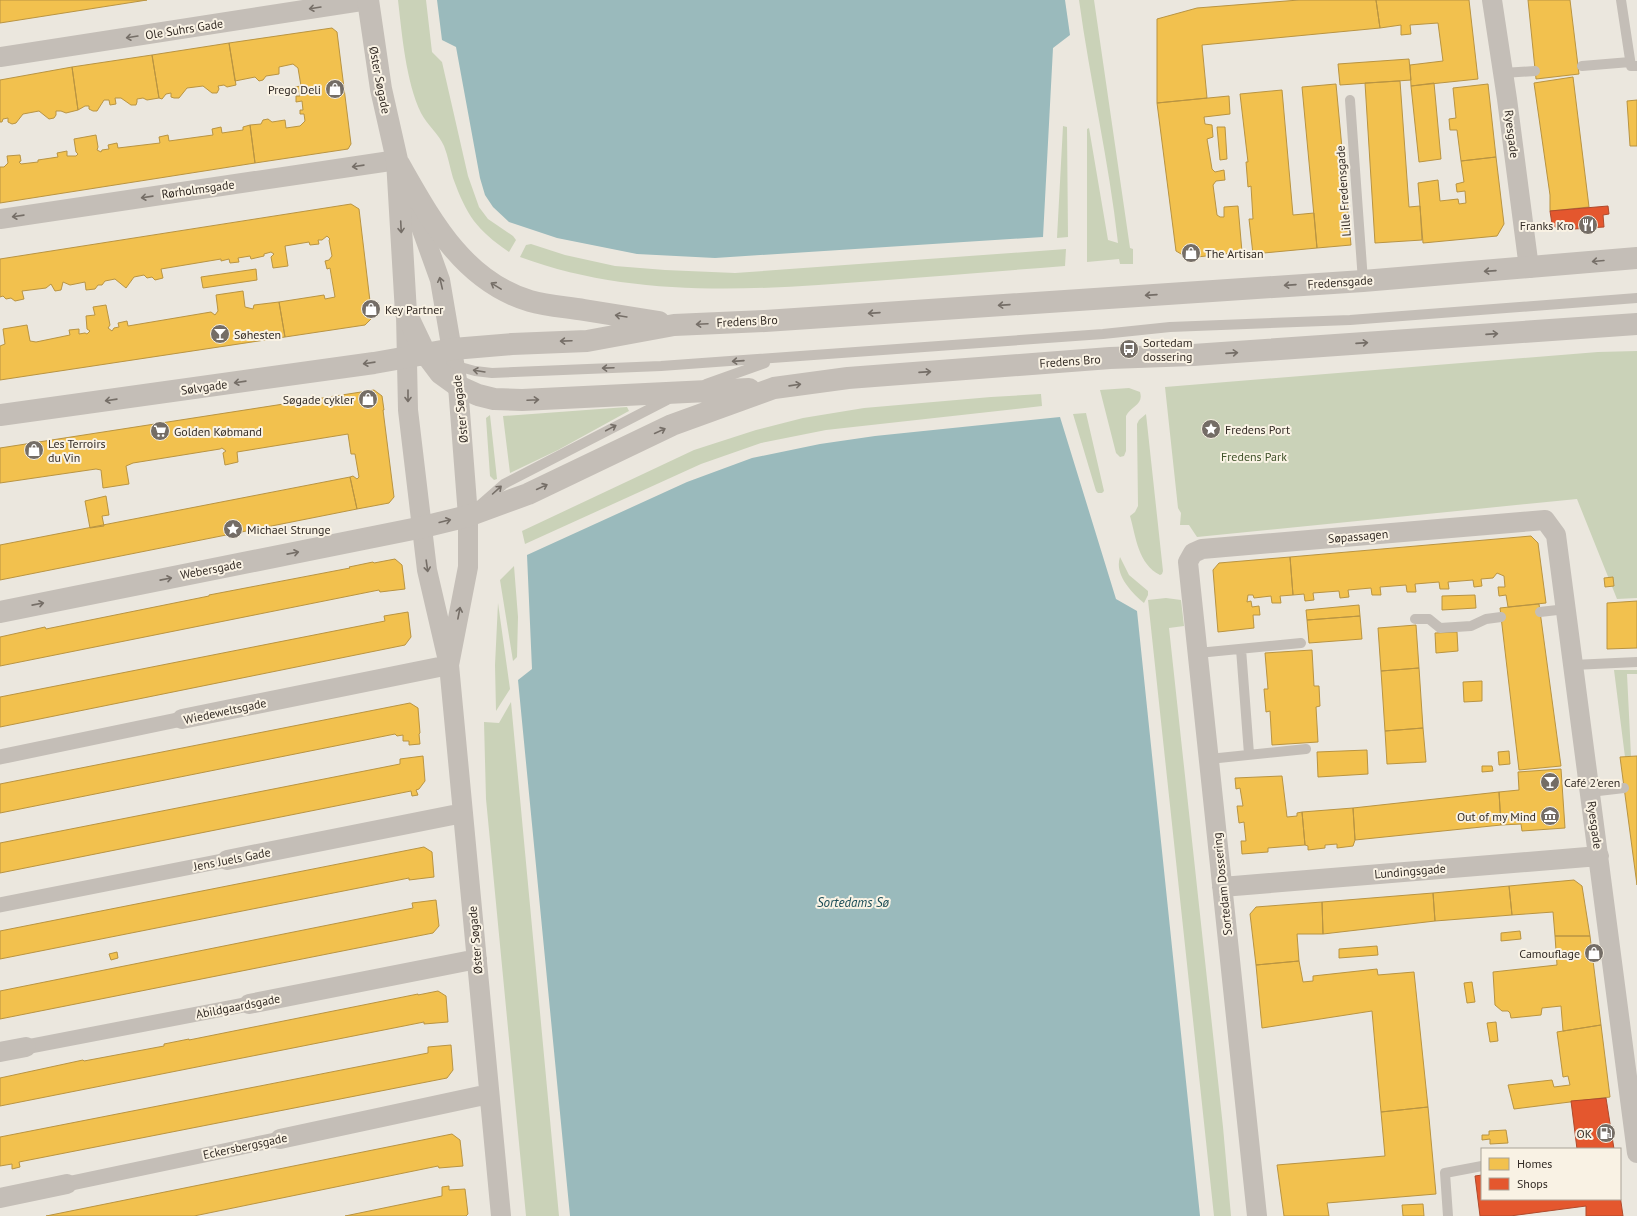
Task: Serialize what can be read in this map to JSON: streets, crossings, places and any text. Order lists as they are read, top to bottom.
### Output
{
  "streets": {
    "street": [
      "Ole Suhrs Gade",
      "Øster Søgade",
      "Ryesgade",
      "Rørholmsgade",
      "Fredensgade",
      "Fredens Bro",
      "Sølvgade",
      "Søpassagen",
      "Webersgade",
      "Wiedeweltsgade",
      "Jens Juels Gade",
      "Lundingsgade",
      "Sortedam Dossering",
      "Abildgaardsgade",
      "Eckersbergsgade"
    ],
    "lane": ["Lille Fredensgade"]
  },
  "crossings": [
    ["Ole Suhrs Gade", "Øster Søgade"],
    ["Øster Søgade", "Rørholmsgade"],
    ["Øster Søgade", "Fredens Bro"],
    ["Øster Søgade", "Sølvgade"],
    ["Øster Søgade", "Webersgade"],
    ["Øster Søgade", "Wiedeweltsgade"],
    ["Øster Søgade", "Jens Juels Gade"],
    ["Øster Søgade", "Abildgaardsgade"],
    ["Øster Søgade", "Eckersbergsgade"],
    ["Ryesgade", "Fredensgade"],
    ["Ryesgade", "Søpassagen"],
    ["Ryesgade", "Lundingsgade"],
    ["Lille Fredensgade", "Fredensgade"],
    ["Fredensgade", "Fredens Bro"],
    ["Fredens Bro", "Sølvgade"],
    ["Fredens Bro", "Webersgade"],
    ["Søpassagen", "Sortedam Dossering"],
    ["Lundingsgade", "Sortedam Dossering"]
  ],
  "one_way": [
    "Ole Suhrs Gade",
    "Rørholmsgade",
    "Fredensgade",
    "Sølvgade",
    "Webersgade"
  ],
  "water": ["Sortedams Sø"],
  "parks": ["Fredens Park"],
  "places": {
    "shop": [
      "Prego Deli",
      "The Artisan",
      "Key Partner",
      "Søgade cykler",
      "Les Terroirs du Vin",
      "Camouflage"
    ],
    "restaurant": ["Franks Kro"],
    "bar": ["Søhesten", "Café 2'eren"],
    "bus stop": ["Sortedam dossering"],
    "place": ["Fredens Port", "Michael Strunge"],
    "supermarket": ["Golden Købmand"],
    "museum": ["Out of my Mind"],
    "fuel station": ["OK"]
  },
  "legend": ["Homes", "Shops"]
}
